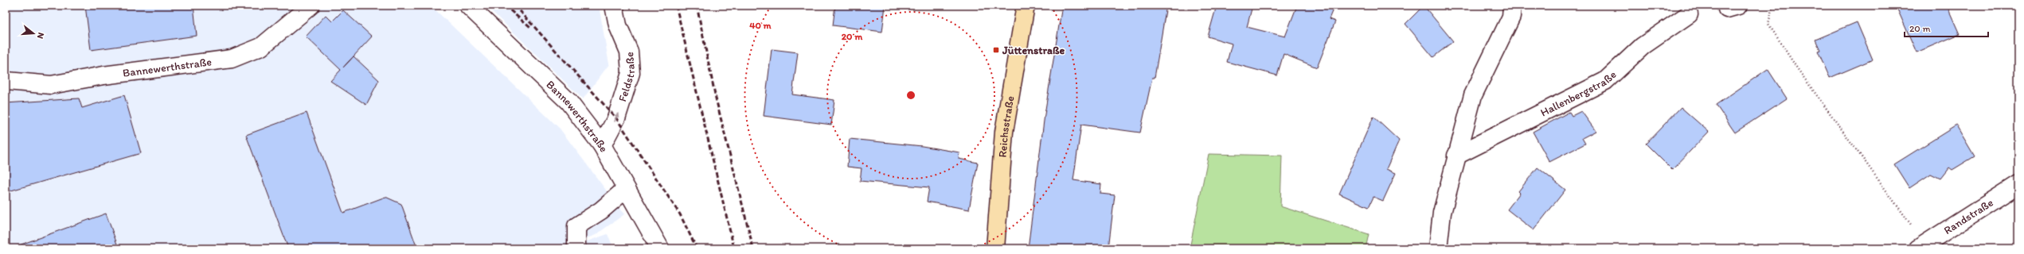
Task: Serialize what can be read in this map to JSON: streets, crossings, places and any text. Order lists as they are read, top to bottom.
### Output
{
  "streets": {
    "main road": ["Reichsstraße"],
    "street": [
      "Bannewerthstraße",
      "Feldstraße",
      "Hallenbergstraße",
      "Randstraße"
    ]
  },
  "crossings": [
    ["Bannewerthstraße", "Feldstraße"]
  ],
  "one_way": ["Feldstraße"],
  "places": {
    "transit": ["Jüttenstraße"]
  },
  "scale_bar": "20 m",
  "north": "right",
  "rings": ["40 m", "20 m"]
}
